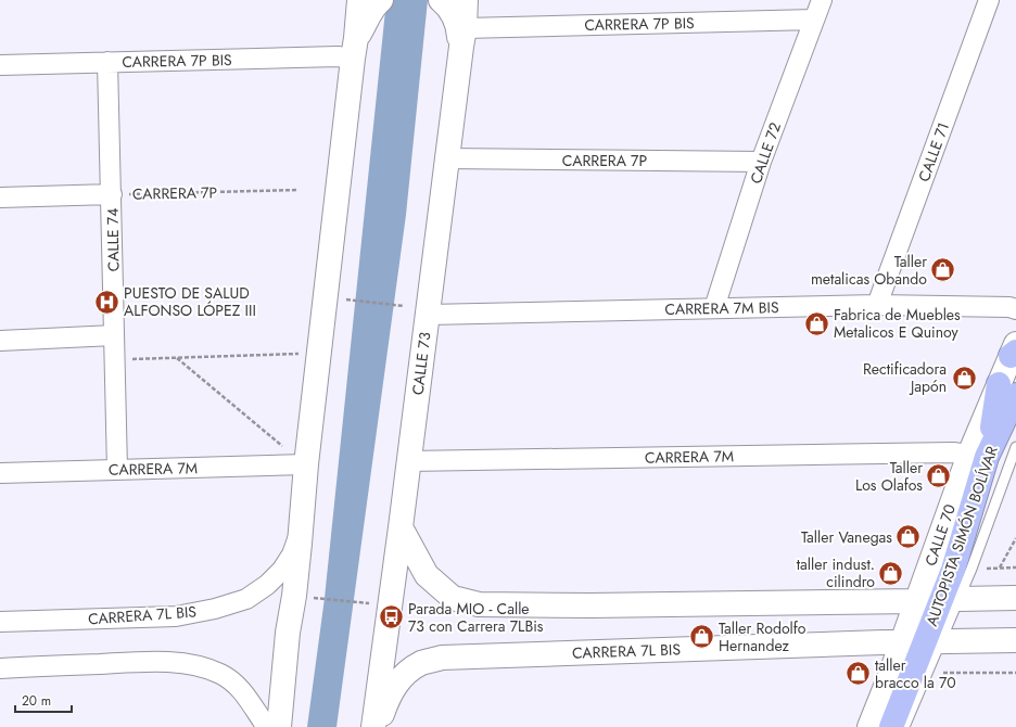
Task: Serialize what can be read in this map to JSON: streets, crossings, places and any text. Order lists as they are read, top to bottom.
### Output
{
  "streets": {
    "highway": ["AUTOPISTA SIMÓN BOLÍVAR"],
    "street": [
      "CARRERA 7P BIS",
      "CALLE 71",
      "CALLE 72",
      "CARRERA 7P",
      "CALLE 74",
      "CARRERA 7M BIS",
      "CALLE 73",
      "CARRERA 7M",
      "CALLE 70",
      "CARRERA 7L BIS"
    ]
  },
  "crossings": [
    ["CARRERA 7P BIS", "CALLE 72"],
    ["CARRERA 7P BIS", "CALLE 74"],
    ["CARRERA 7P BIS", "CALLE 73"],
    ["CALLE 71", "CARRERA 7M BIS"],
    ["CALLE 72", "CARRERA 7P"],
    ["CALLE 72", "CARRERA 7M BIS"],
    ["CARRERA 7P", "CALLE 74"],
    ["CARRERA 7P", "CALLE 73"],
    ["CALLE 74", "CARRERA 7M"],
    ["CARRERA 7M BIS", "CALLE 73"],
    ["CALLE 73", "CARRERA 7M"],
    ["CARRERA 7M", "CALLE 70"],
    ["CARRERA 7M", "AUTOPISTA SIMÓN BOLÍVAR"],
    ["CALLE 70", "AUTOPISTA SIMÓN BOLÍVAR"],
    ["CALLE 70", "CARRERA 7L BIS"],
    ["AUTOPISTA SIMÓN BOLÍVAR", "CARRERA 7L BIS"]
  ],
  "places": {
    "shop": [
      "Taller metalicas Obando",
      "Fabrica de Muebles Metalicos E Quinoy",
      "Rectificadora Japón",
      "Taller Los Olafos",
      "Taller Vanegas",
      "taller indust. cilindro",
      "Taller Rodolfo Hernandez",
      "taller bracco la 70"
    ],
    "hospital": ["PUESTO DE SALUD ALFONSO LÓPEZ III"],
    "bus stop": ["Parada MIO - Calle 73 con Carrera 7LBis"]
  },
  "scale_bar": "20 m"
}
